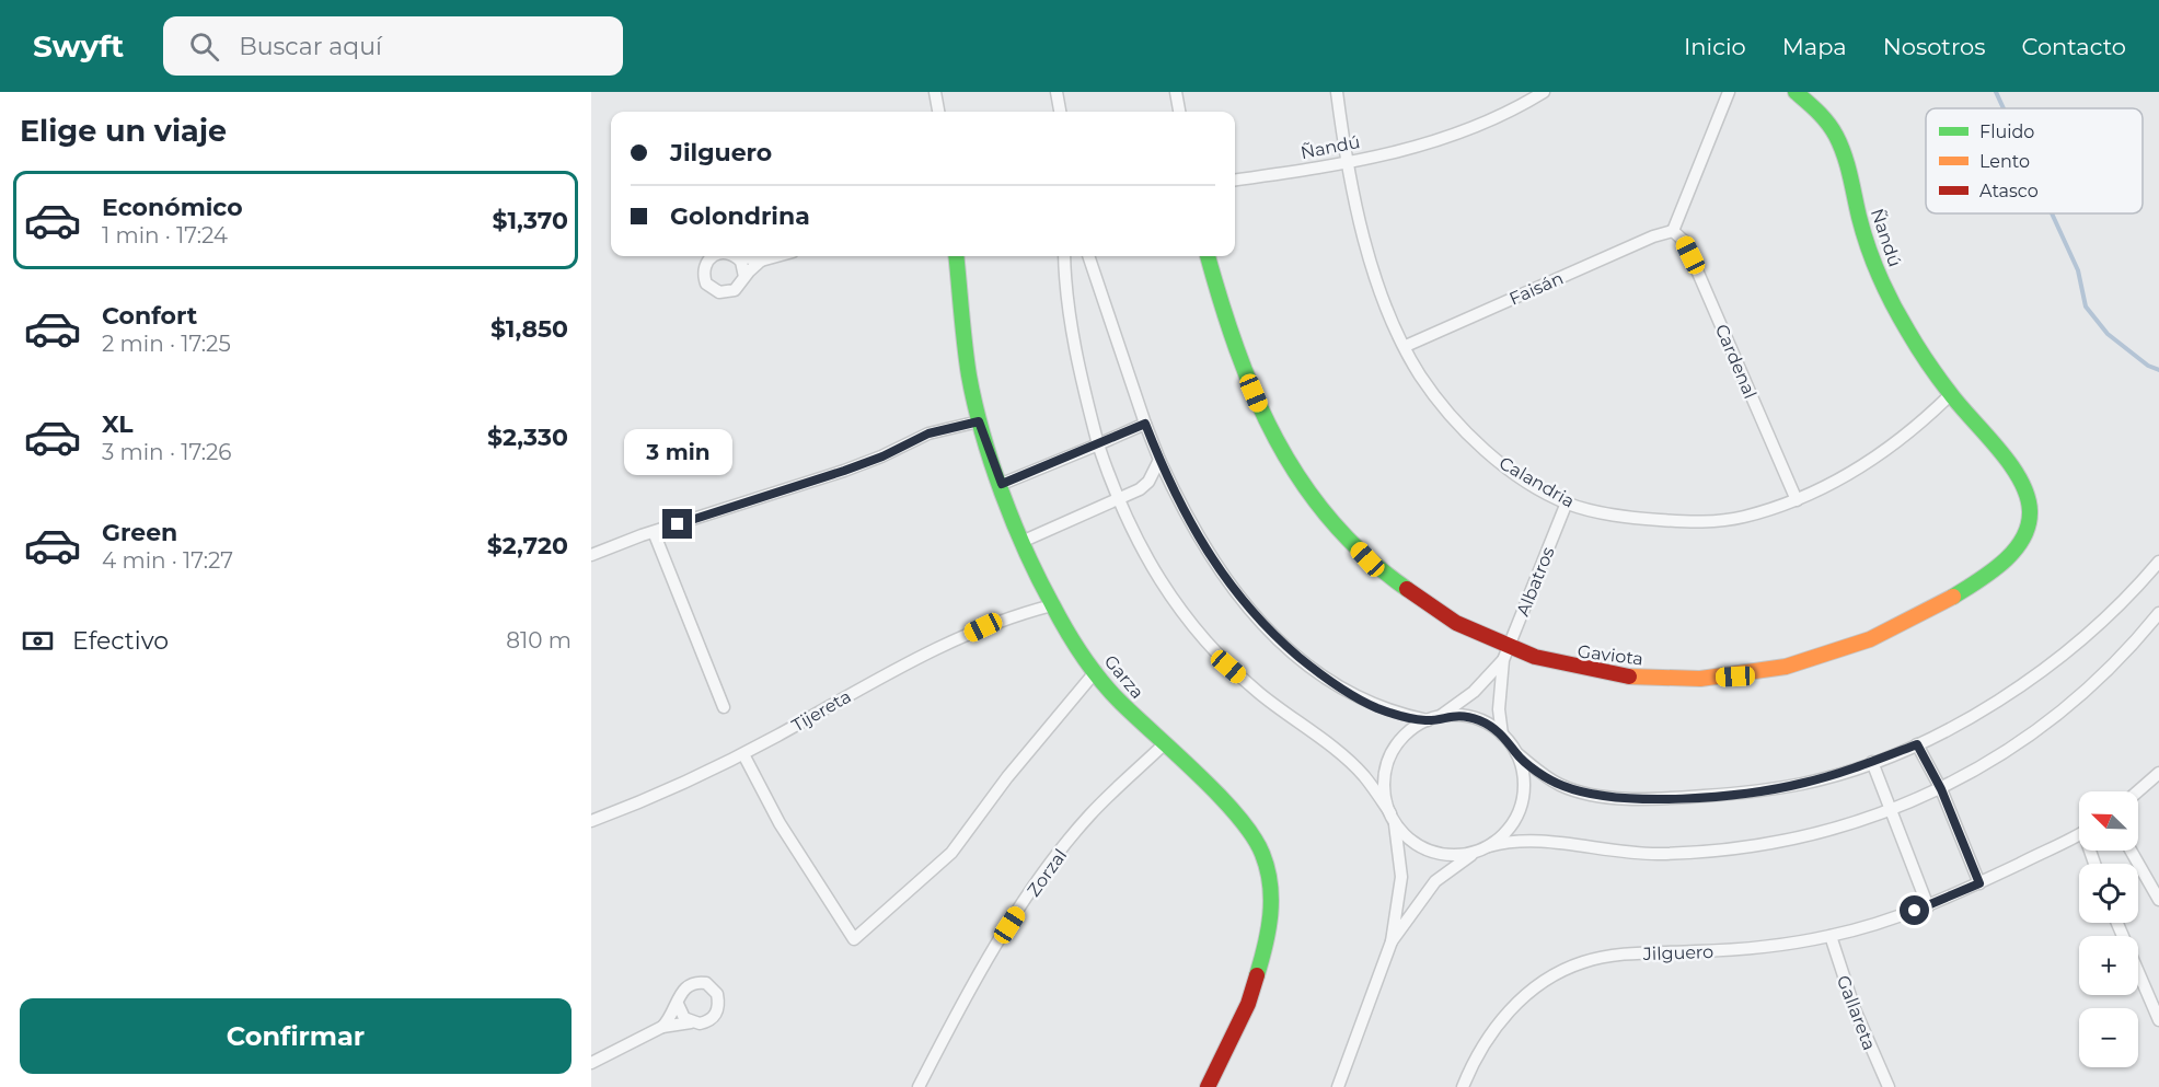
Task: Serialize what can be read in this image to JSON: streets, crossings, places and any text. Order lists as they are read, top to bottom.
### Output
{
  "streets": {
    "street": [
      "Ñandú",
      "Faisán",
      "Cardenal",
      "Calandria",
      "Albatros",
      "Gaviota",
      "Garza",
      "Tijereta",
      "Zorzal",
      "Jilguero",
      "Gallareta"
    ]
  },
  "crossings": [
    ["Ñandú", "Calandria"],
    ["Ñandú", "Gaviota"],
    ["Faisán", "Cardenal"],
    ["Faisán", "Calandria"],
    ["Cardenal", "Calandria"],
    ["Calandria", "Albatros"],
    ["Calandria", "Gaviota"],
    ["Albatros", "Gaviota"],
    ["Garza", "Tijereta"],
    ["Garza", "Zorzal"],
    ["Jilguero", "Gallareta"]
  ],
  "legend": ["Fluido", "Lento", "Atasco"],
  "north": "top left",
  "page": {
    "header": "Swyft",
    "search": "Buscar aquí",
    "nav": [
      "Inicio",
      "Mapa",
      "Nosotros",
      "Contacto"
    ],
    "heading": "Elige un viaje",
    "banner": ["Jilguero", "Golondrina"],
    "list": [
      {
        "name": "Económico",
        "note": "1 min · 17:24",
        "value": "$1,370"
      },
      {
        "name": "Confort",
        "note": "2 min · 17:25",
        "value": "$1,850"
      },
      {
        "name": "XL",
        "note": "3 min · 17:26",
        "value": "$2,330"
      },
      {
        "name": "Green",
        "note": "4 min · 17:27",
        "value": "$2,720"
      }
    ],
    "bubble": "3 min",
    "pay": ["Efectivo", "810 m"],
    "map_buttons": ["+", "−"],
    "buttons": "Confirmar"
  }
}
